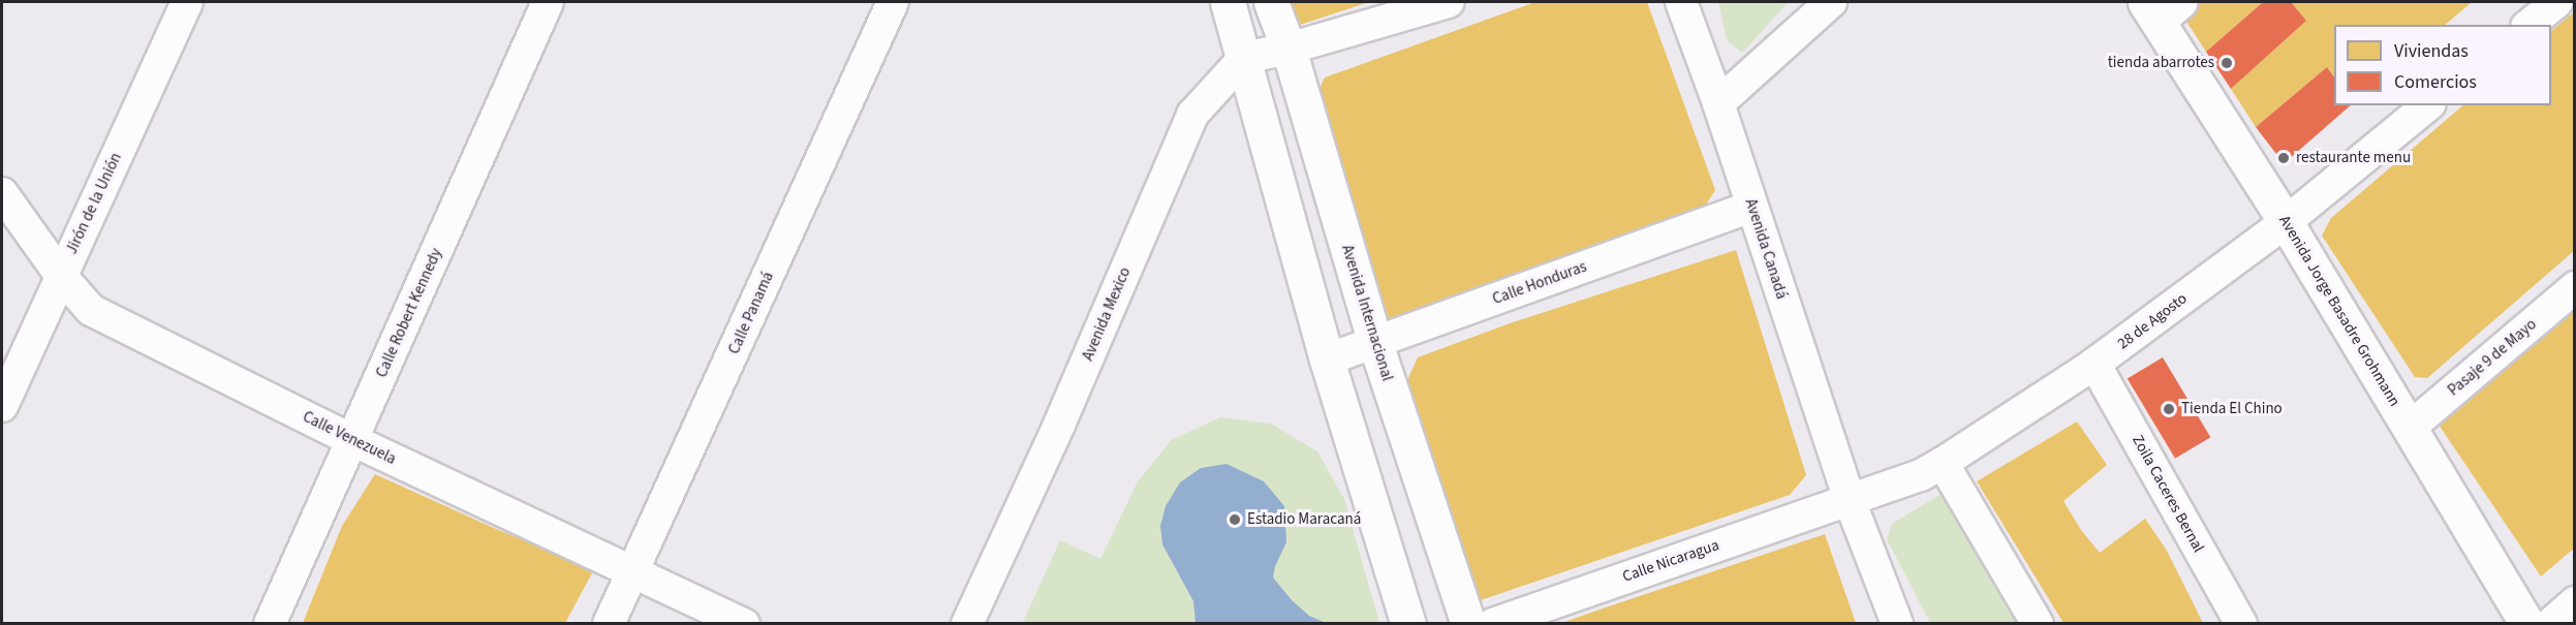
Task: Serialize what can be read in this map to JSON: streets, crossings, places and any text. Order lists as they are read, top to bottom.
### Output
{
  "streets": {
    "main road": ["Avenida Jorge Basadre Grohmann", "Avenida Internacional"],
    "street": [
      "Jirón de la Unión",
      "Avenida Canadá",
      "Calle Honduras",
      "Calle Robert Kennedy",
      "Calle Panamá",
      "Avenida Mexico",
      "28 de Agosto",
      "Pasaje 9 de Mayo",
      "Calle Venezuela",
      "Zoila Caceres Bernal",
      "Calle Nicaragua"
    ]
  },
  "crossings": [
    ["Jirón de la Unión", "Calle Venezuela"],
    ["Avenida Canadá", "Calle Honduras"],
    ["Avenida Canadá", "28 de Agosto"],
    ["Avenida Canadá", "Calle Nicaragua"],
    ["Calle Honduras", "Avenida Internacional"],
    ["Avenida Jorge Basadre Grohmann", "28 de Agosto"],
    ["Avenida Jorge Basadre Grohmann", "Pasaje 9 de Mayo"],
    ["Calle Robert Kennedy", "Calle Venezuela"],
    ["Calle Panamá", "Calle Venezuela"],
    ["28 de Agosto", "Zoila Caceres Bernal"],
    ["28 de Agosto", "Calle Nicaragua"]
  ],
  "places": [
    "tienda abarrotes",
    "restaurante menu",
    "Tienda El Chino",
    "Estadio Maracaná"
  ],
  "legend": ["Viviendas", "Comercios"]
}
